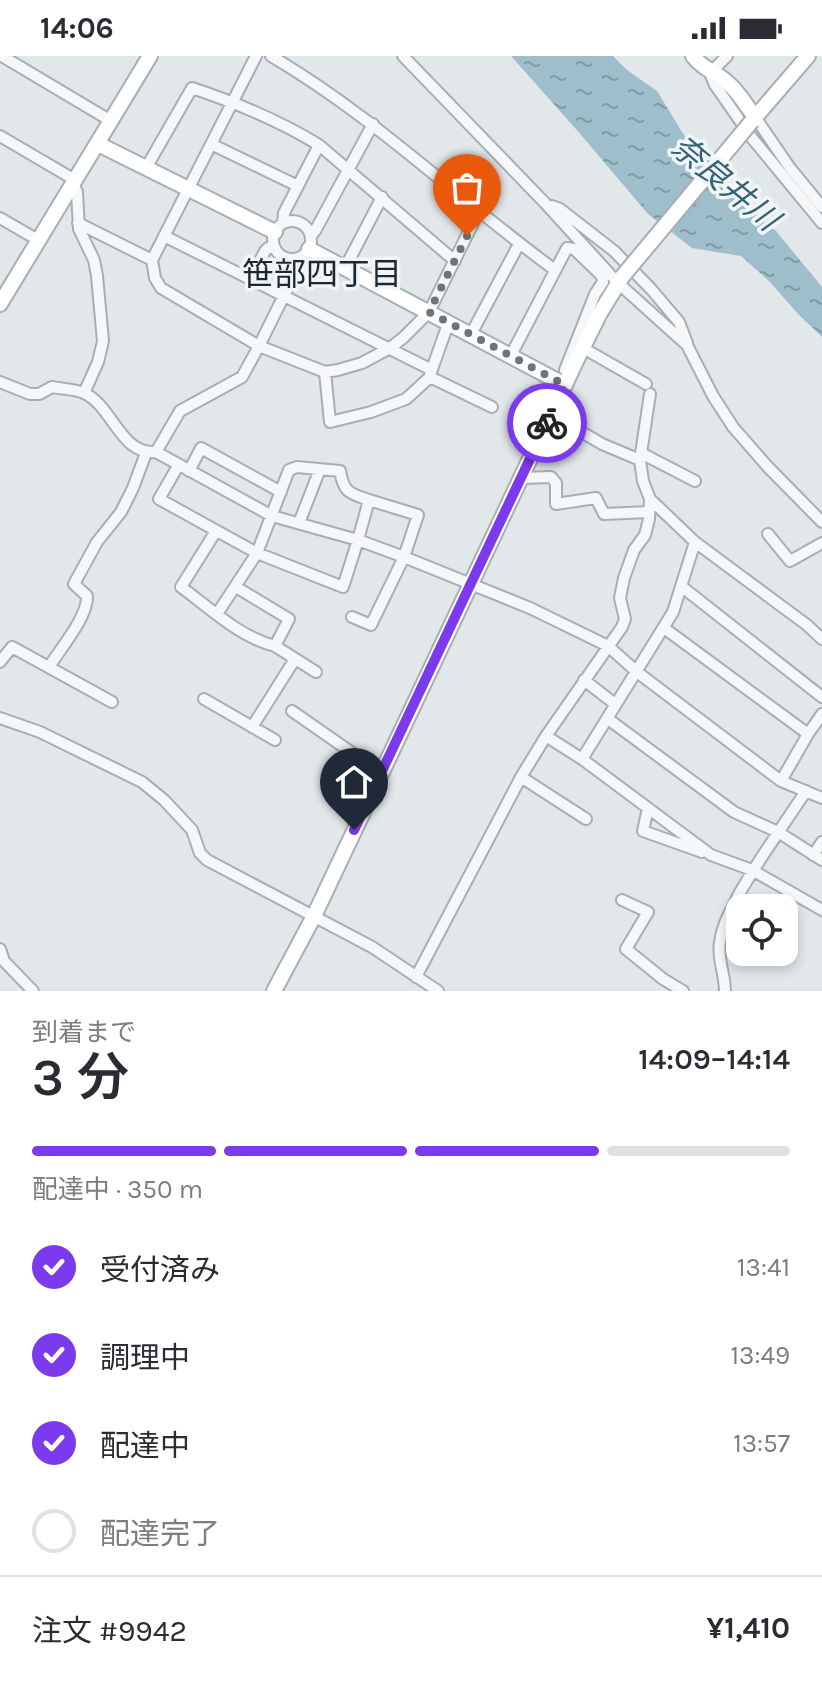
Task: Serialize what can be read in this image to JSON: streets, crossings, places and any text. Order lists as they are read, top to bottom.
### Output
{
  "districts": ["笹部四丁目"],
  "water": ["奈良井川"],
  "page": {
    "status": "14:06",
    "heading": ["3 分", "到着まで", "14:09–14:14"],
    "panel": ["注文 #9942", "¥1,410"],
    "bar": "配達中 · 350 m",
    "list": [
      ["受付済み", "13:41"],
      ["調理中", "13:49"],
      ["配達中", "13:57"],
      "配達完了"
    ]
  }
}
